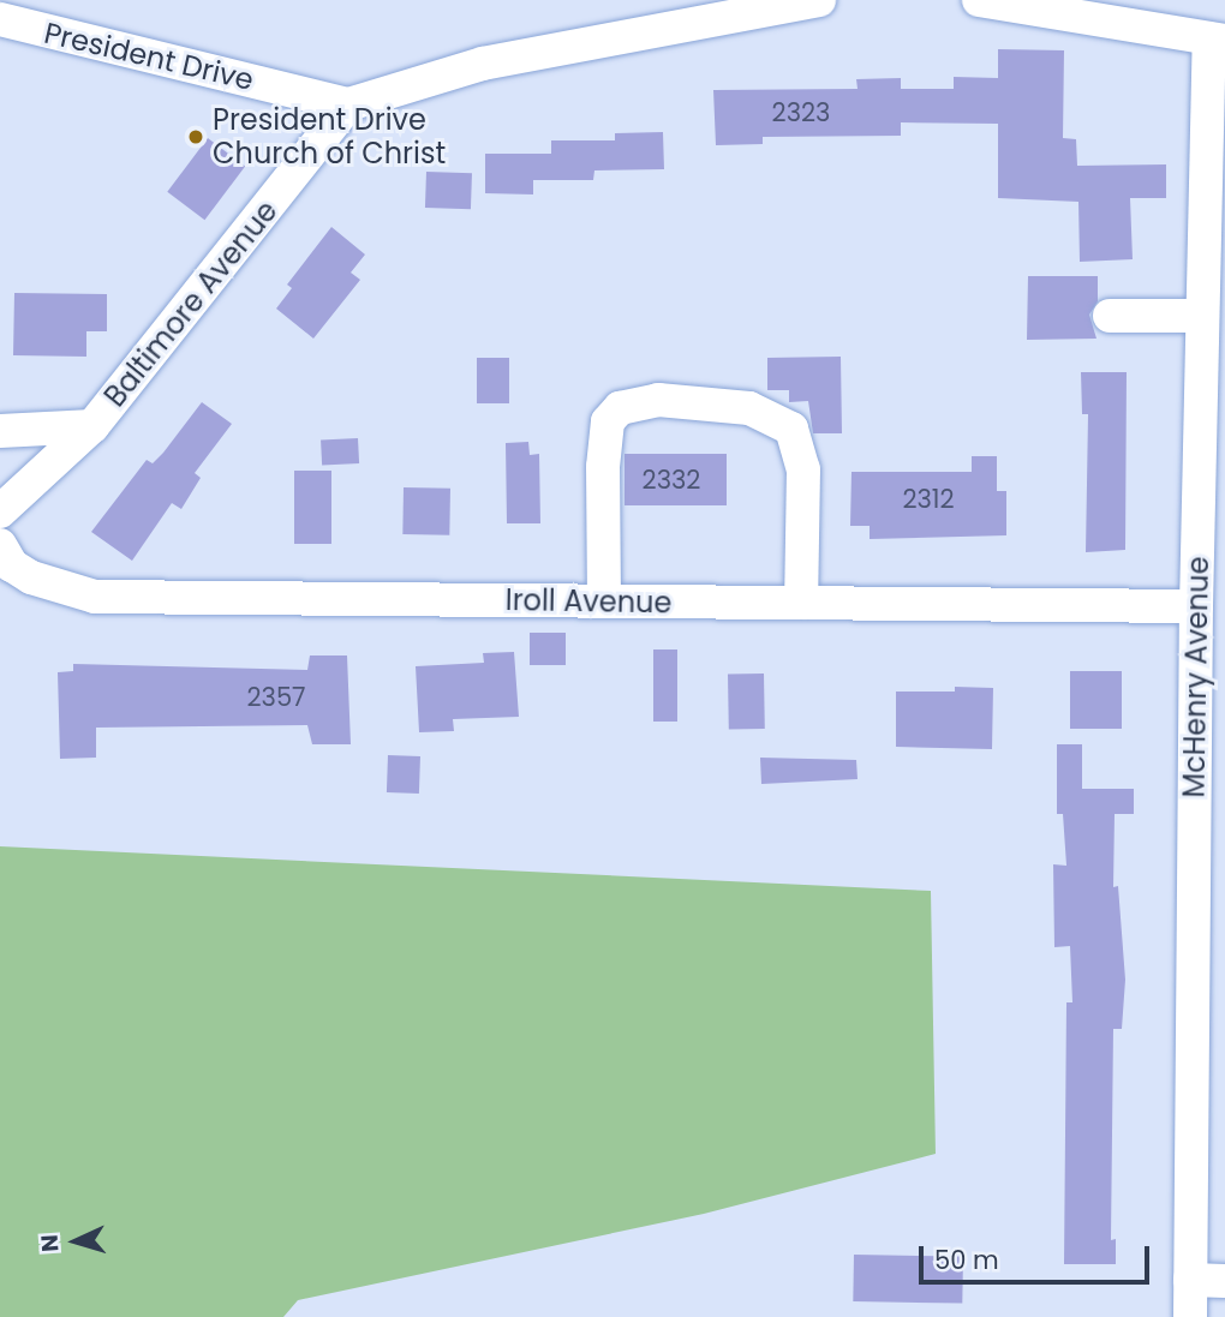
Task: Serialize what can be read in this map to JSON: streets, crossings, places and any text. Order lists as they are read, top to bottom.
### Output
{
  "streets": {
    "street": [
      "President Drive",
      "Baltimore Avenue",
      "Iroll Avenue",
      "McHenry Avenue"
    ]
  },
  "crossings": [
    ["President Drive", "Baltimore Avenue"],
    ["Iroll Avenue", "McHenry Avenue"]
  ],
  "places": ["President Drive Church of Christ"],
  "house_numbers": [
    "2323",
    "2332",
    "2312",
    "2357"
  ],
  "scale_bar": "50 m",
  "north": "left"
}
